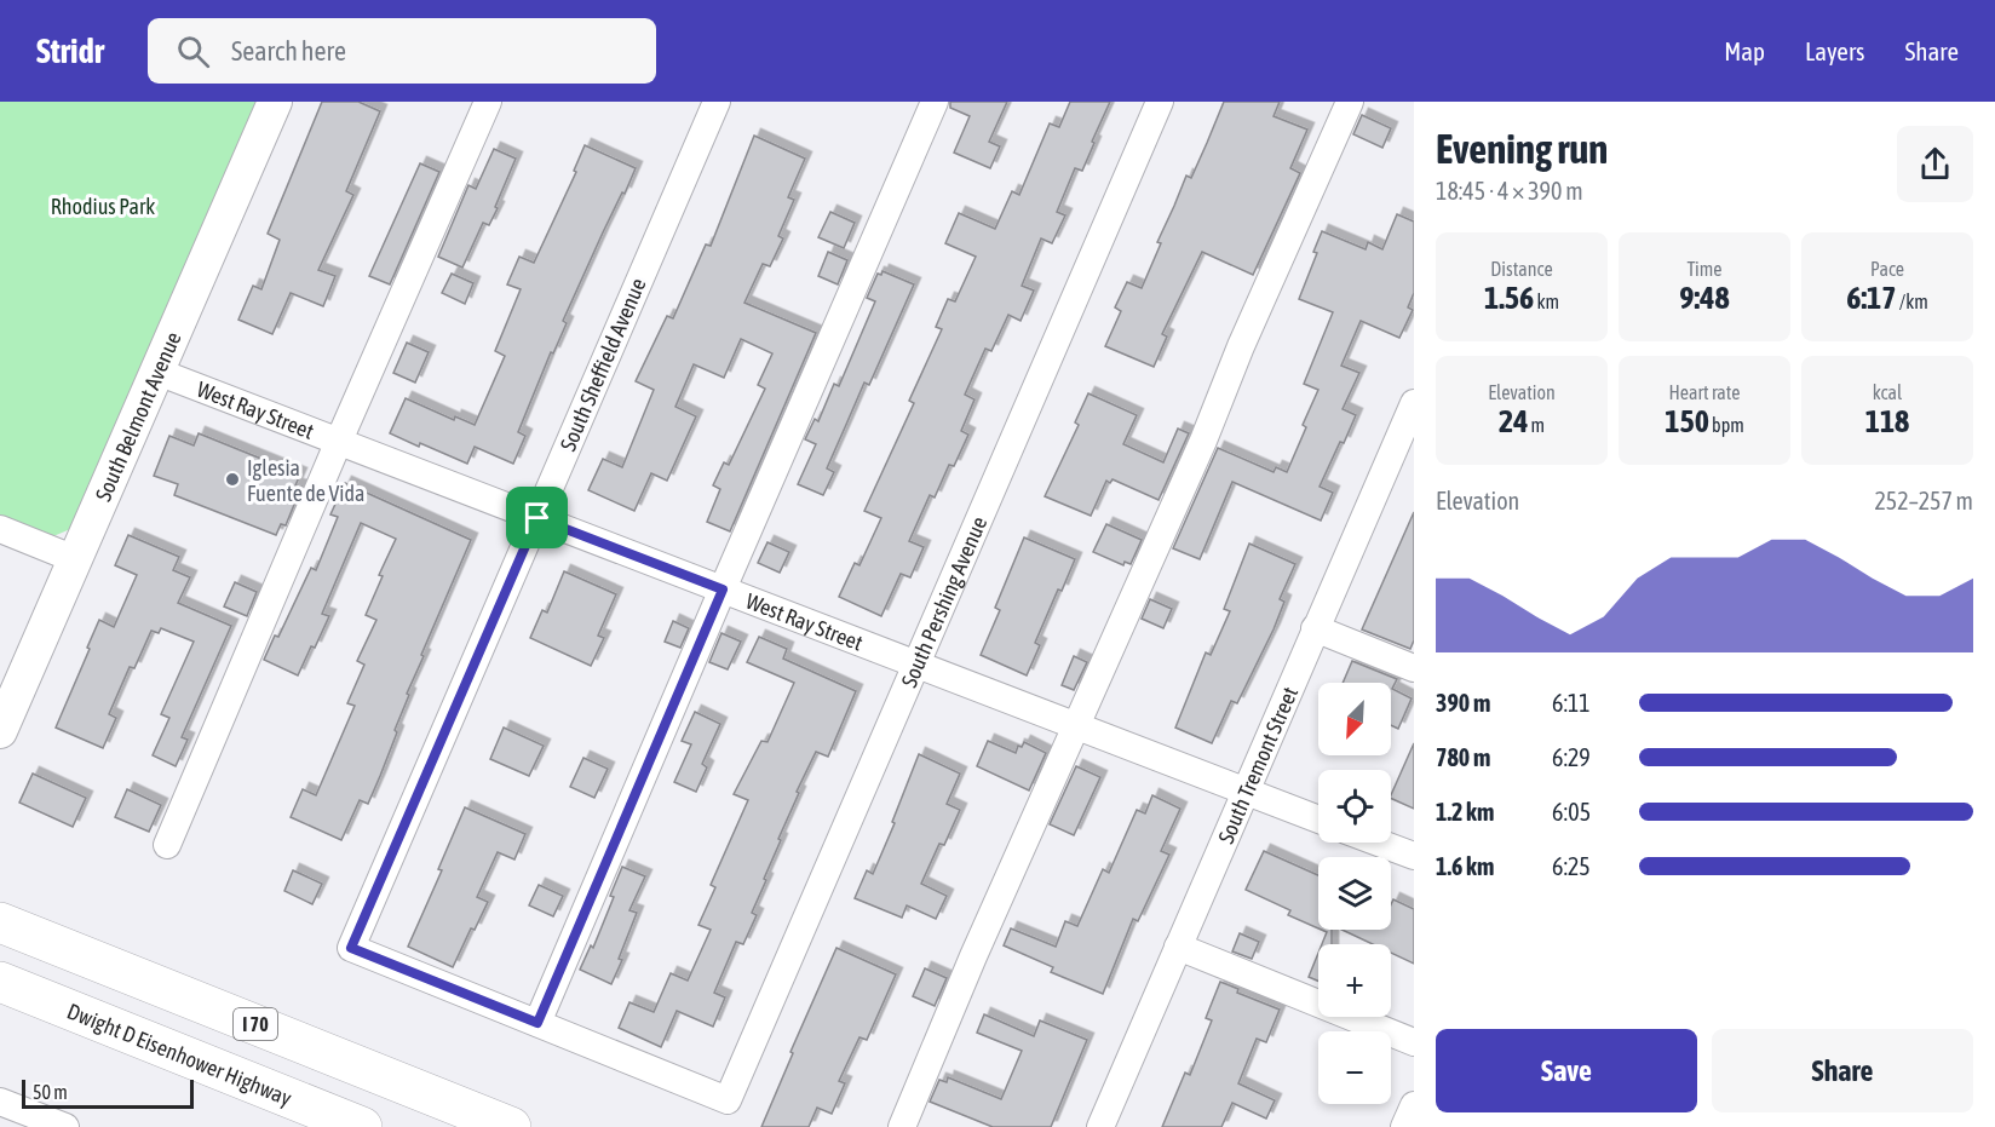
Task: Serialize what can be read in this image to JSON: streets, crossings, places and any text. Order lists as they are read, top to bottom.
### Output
{
  "streets": {
    "highway": ["I 70", "Dwight D Eisenhower Highway"],
    "main road": ["South Belmont Avenue"],
    "street": [
      "South Sheffield Avenue",
      "West Ray Street",
      "South Pershing Avenue",
      "South Tremont Street"
    ]
  },
  "crossings": [
    ["South Sheffield Avenue", "West Ray Street"],
    ["South Sheffield Avenue", "South Pershing Avenue"],
    ["West Ray Street", "South Belmont Avenue"],
    ["West Ray Street", "South Pershing Avenue"],
    ["West Ray Street", "South Tremont Street"]
  ],
  "parks": ["Rhodius Park"],
  "places": ["Iglesia Fuente de Vida"],
  "scale_bar": "50 m",
  "north": "bottom left",
  "page": {
    "header": "Stridr",
    "search": "Search here",
    "nav": ["Map", "Layers", "Share"],
    "heading": ["Evening run", "18:45 · 4 × 390 m"],
    "stats": [
      ["Distance", "1.56 km"],
      ["Time", "9:48"],
      ["Pace", "6:17 /km"],
      ["Elevation", "24 m"],
      ["Heart rate", "150 bpm"],
      ["kcal", "118"]
    ],
    "chart": ["Elevation", "252–257 m"],
    "list": [
      {
        "name": "390 m",
        "note": "6:11"
      },
      {
        "name": "780 m",
        "note": "6:29"
      },
      {
        "name": "1.2 km",
        "note": "6:05"
      },
      {
        "name": "1.6 km",
        "note": "6:25"
      }
    ],
    "map_buttons": ["+", "−"],
    "buttons": ["Save", "Share"],
    "scale": "50 m"
  }
}
